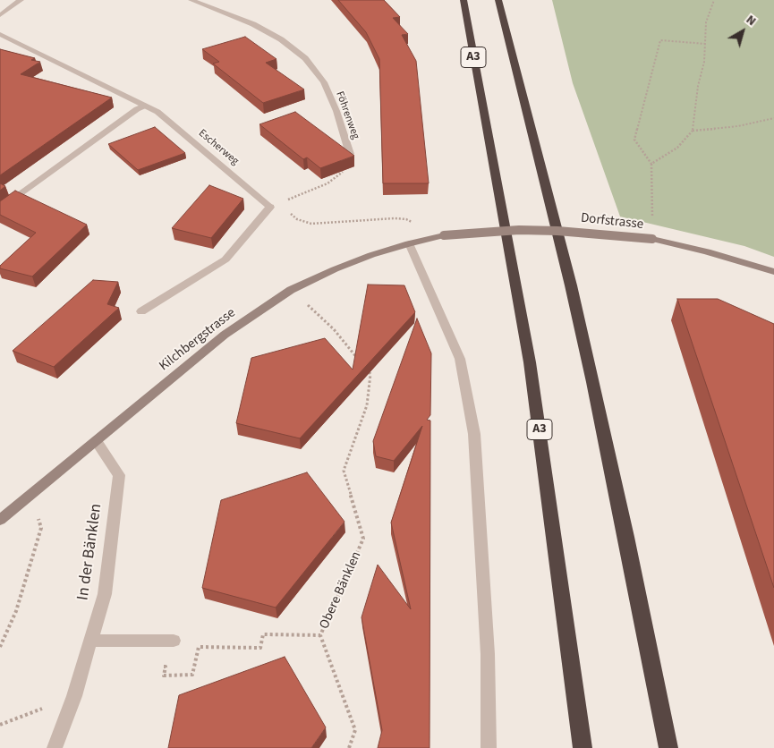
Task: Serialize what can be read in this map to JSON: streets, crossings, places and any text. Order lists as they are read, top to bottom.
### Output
{
  "streets": {
    "highway": ["A3"],
    "street": [
      "Föhrenweg",
      "Escherweg",
      "Dorfstrasse",
      "Kilchbergstrasse",
      "In der Bänklen"
    ],
    "path": ["Obere Bänklen"]
  },
  "crossings": [
    ["Dorfstrasse", "Kilchbergstrasse"],
    ["Kilchbergstrasse", "In der Bänklen"]
  ],
  "north": "top right"
}
